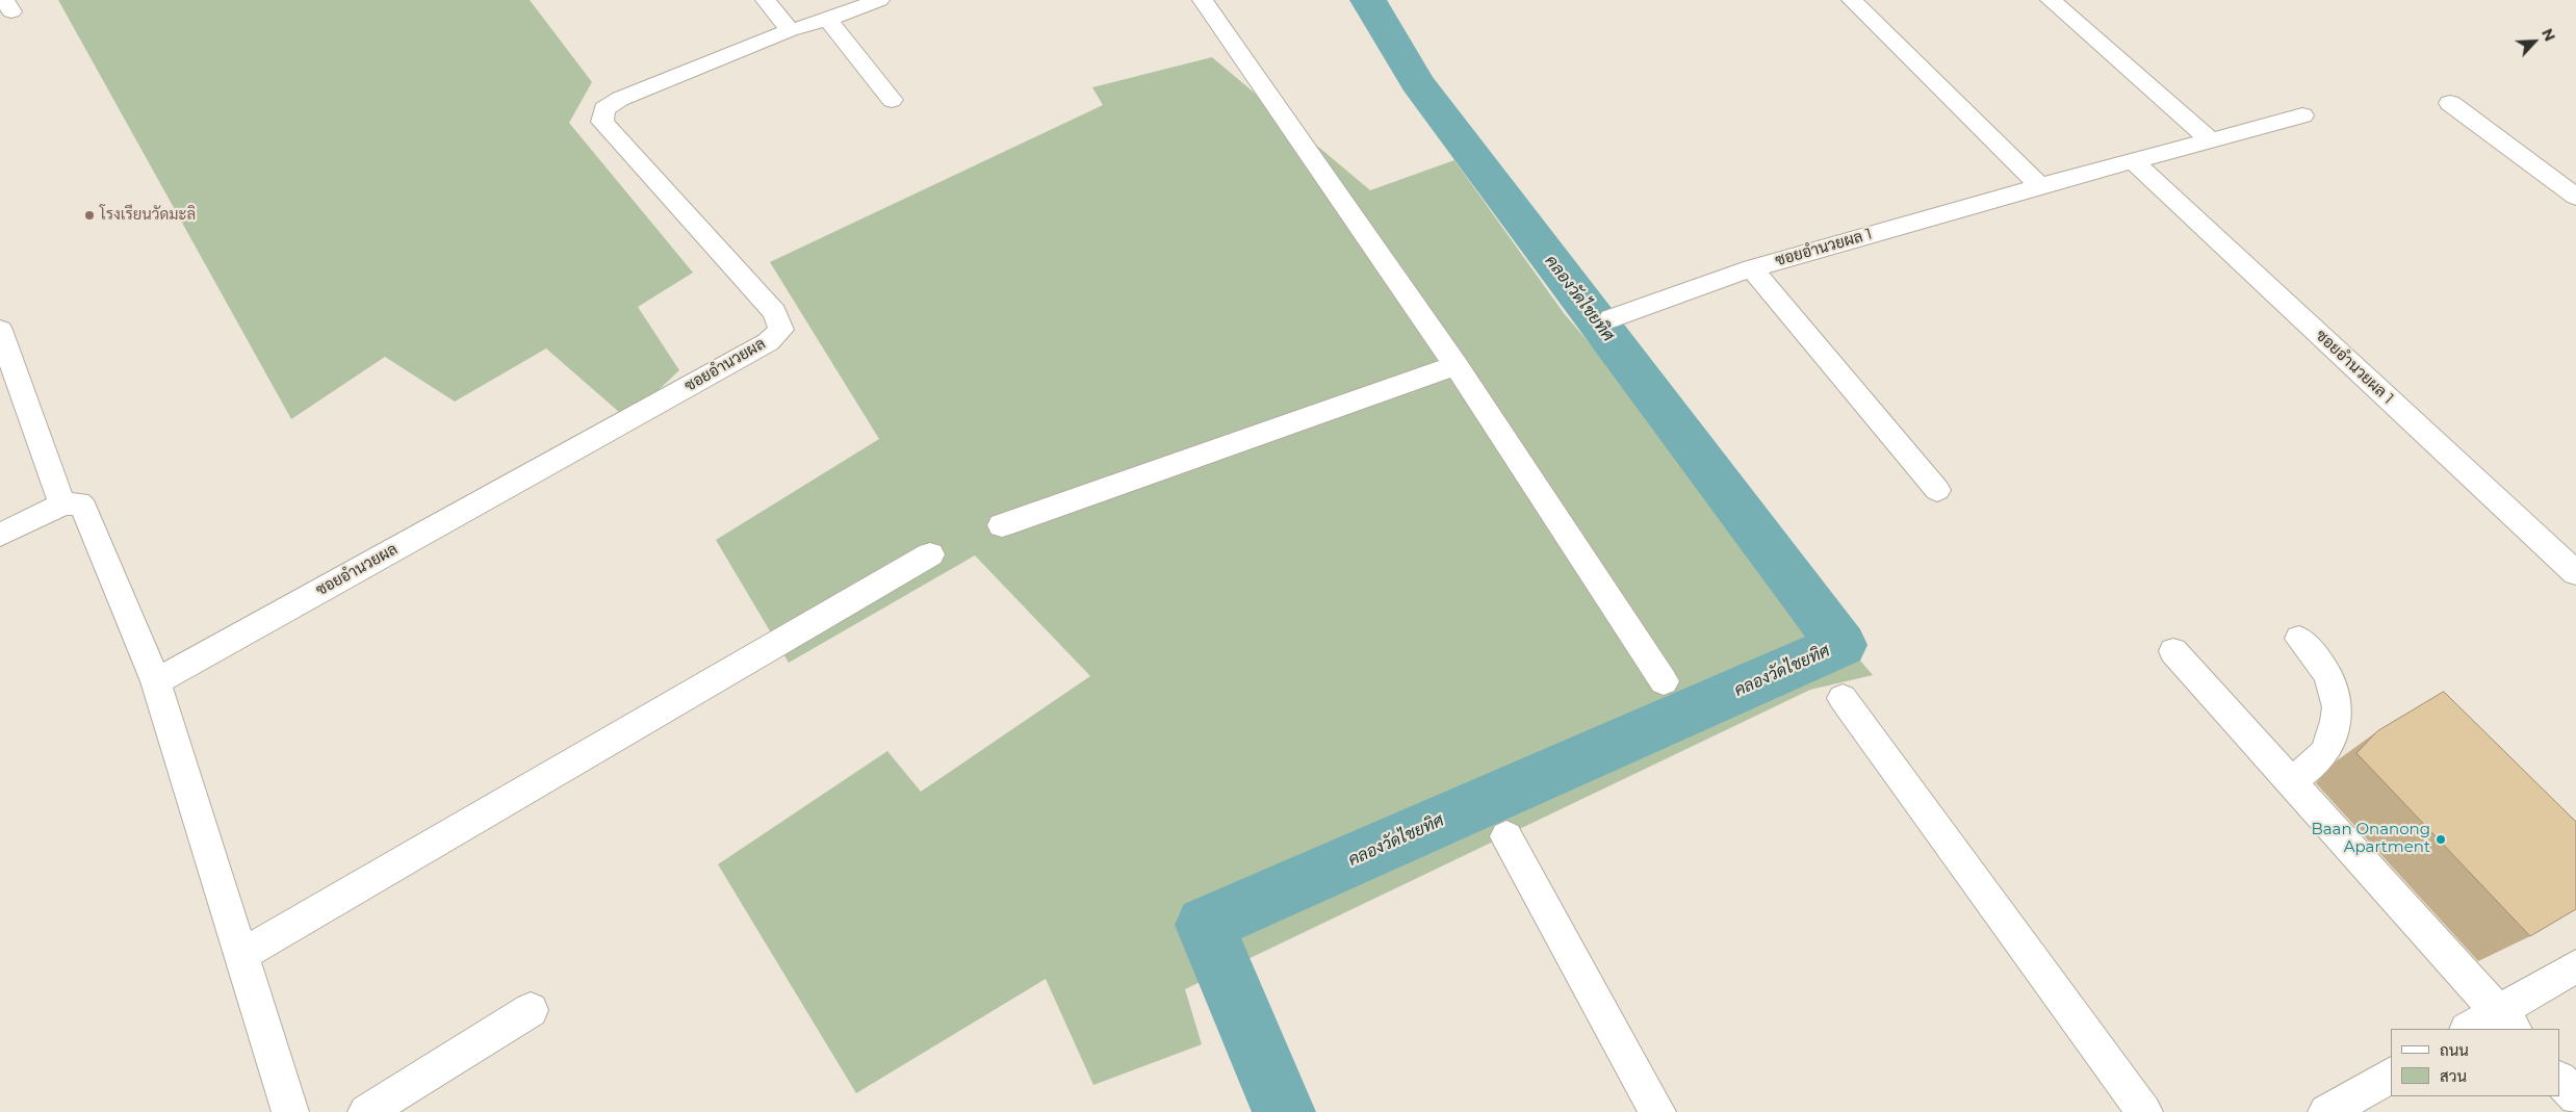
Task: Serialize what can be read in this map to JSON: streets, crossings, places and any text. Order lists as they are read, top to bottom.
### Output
{
  "streets": {
    "street": ["ซอยอำนวยผล 1", "ซอยอำนวยผล"]
  },
  "water": ["คลองวัดไชยทิศ"],
  "places": ["โรงเรียนวัดมะลิ", "Baan Onanong Apartment"],
  "legend": ["ถนน", "สวน"],
  "north": "top right"
}
